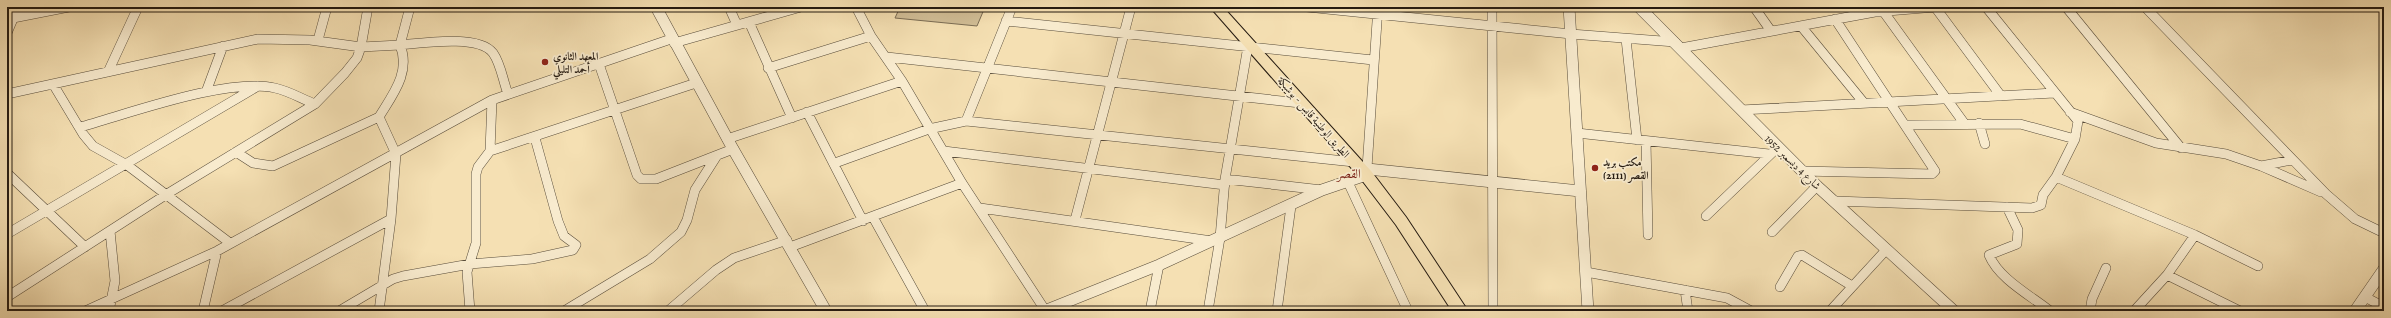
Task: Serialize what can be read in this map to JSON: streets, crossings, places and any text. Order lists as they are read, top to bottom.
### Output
{
  "streets": {
    "main road": ["الطريق الوطنية قابس - بوشبكة"],
    "street": ["شارع 4 ديسمبر 1952"]
  },
  "districts": ["القصر"],
  "places": ["المعهد الثانوي أحمد التليلي", "مكتب بريد القصر (2111)"]
}
